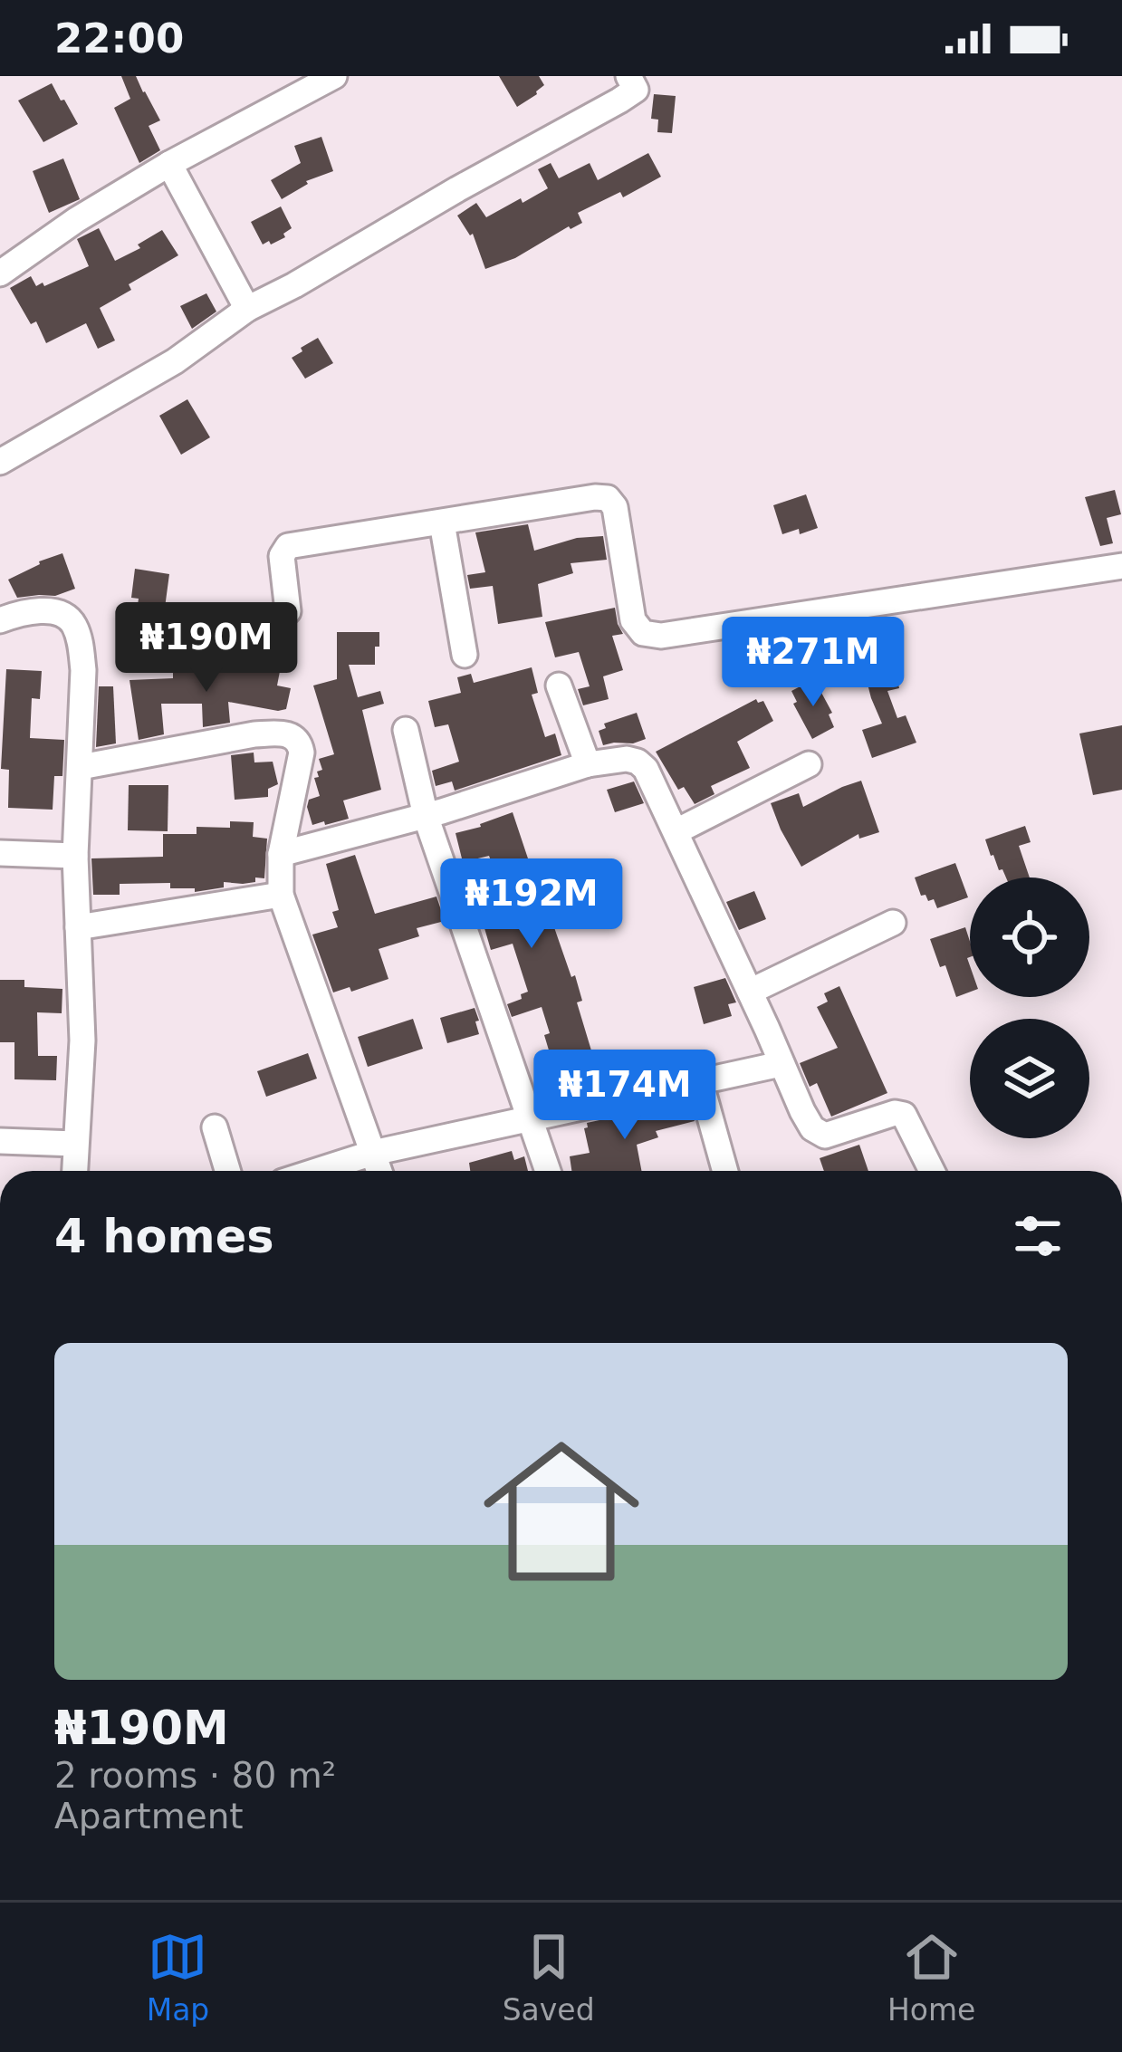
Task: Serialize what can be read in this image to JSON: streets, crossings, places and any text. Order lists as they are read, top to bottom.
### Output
{
  "page": {
    "status": "22:00",
    "price": [
      "₦190M",
      "₦271M",
      "₦192M",
      "₦174M"
    ],
    "heading": "4 homes",
    "list": [
      {
        "name": "₦190M",
        "note": "2 rooms · 80 m² · Apartment"
      }
    ],
    "tabs": ["Map", "Saved", "Home"]
  }
}
